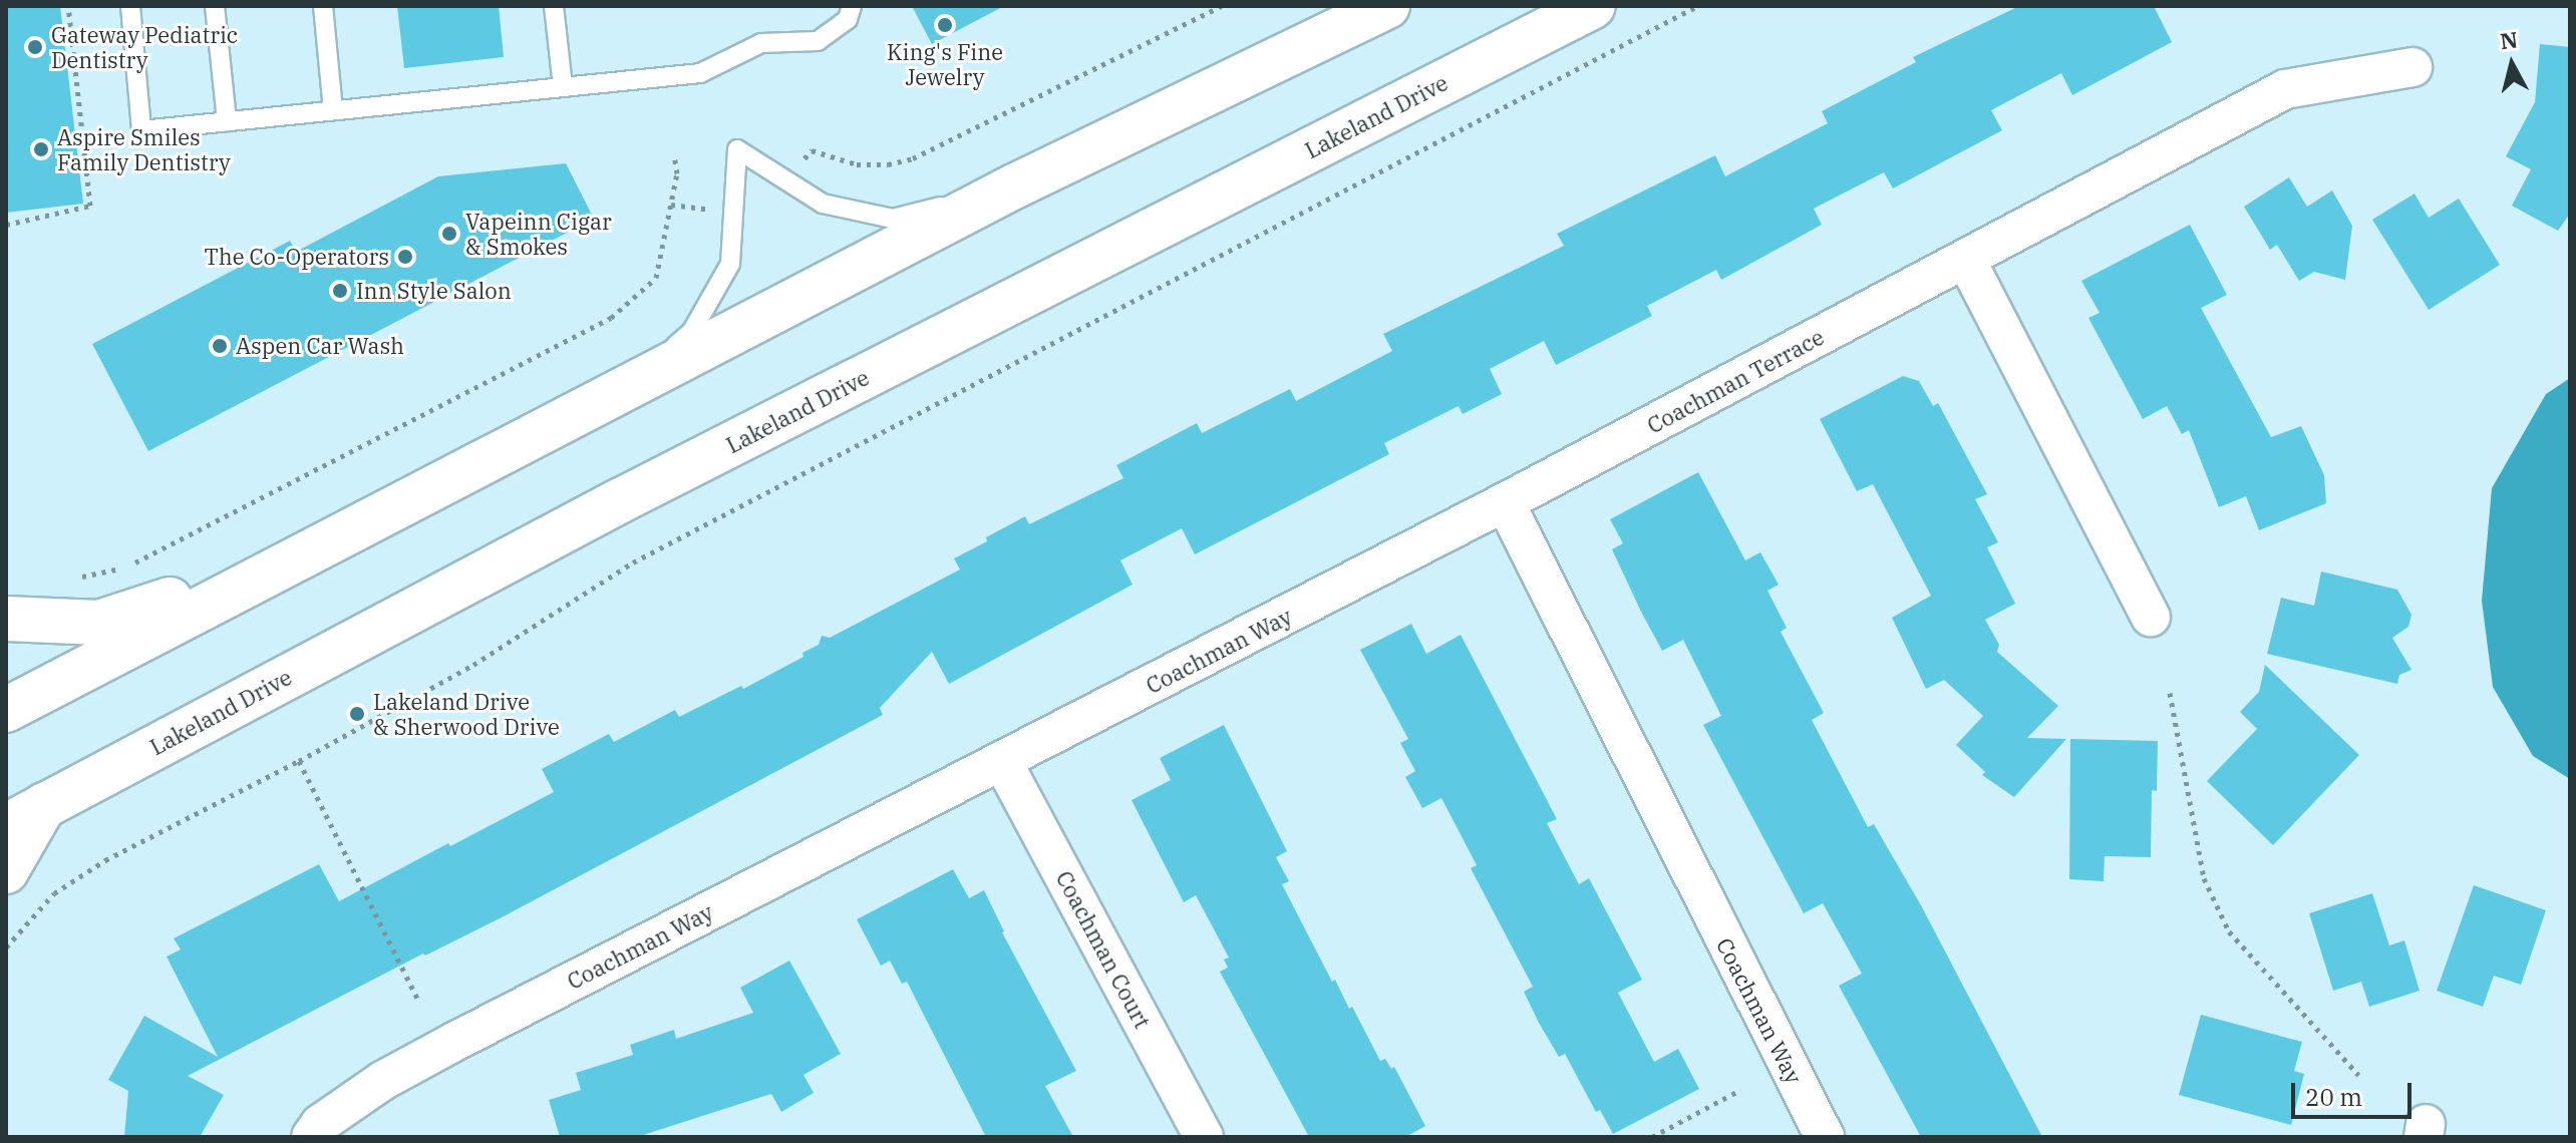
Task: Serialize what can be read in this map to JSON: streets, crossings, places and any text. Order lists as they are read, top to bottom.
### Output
{
  "streets": {
    "main road": ["Lakeland Drive"],
    "street": ["Coachman Terrace", "Coachman Way", "Coachman Court"]
  },
  "crossings": [
    ["Coachman Terrace", "Coachman Way"],
    ["Coachman Way", "Coachman Court"]
  ],
  "places": [
    "King's Fine Jewelry",
    "Gateway Pediatric Dentistry",
    "Aspire Smiles Family Dentistry",
    "Vapeinn Cigar & Smokes",
    "The Co-Operators",
    "Inn Style Salon",
    "Aspen Car Wash",
    "Lakeland Drive & Sherwood Drive"
  ],
  "scale_bar": "20 m",
  "north": "top"
}
